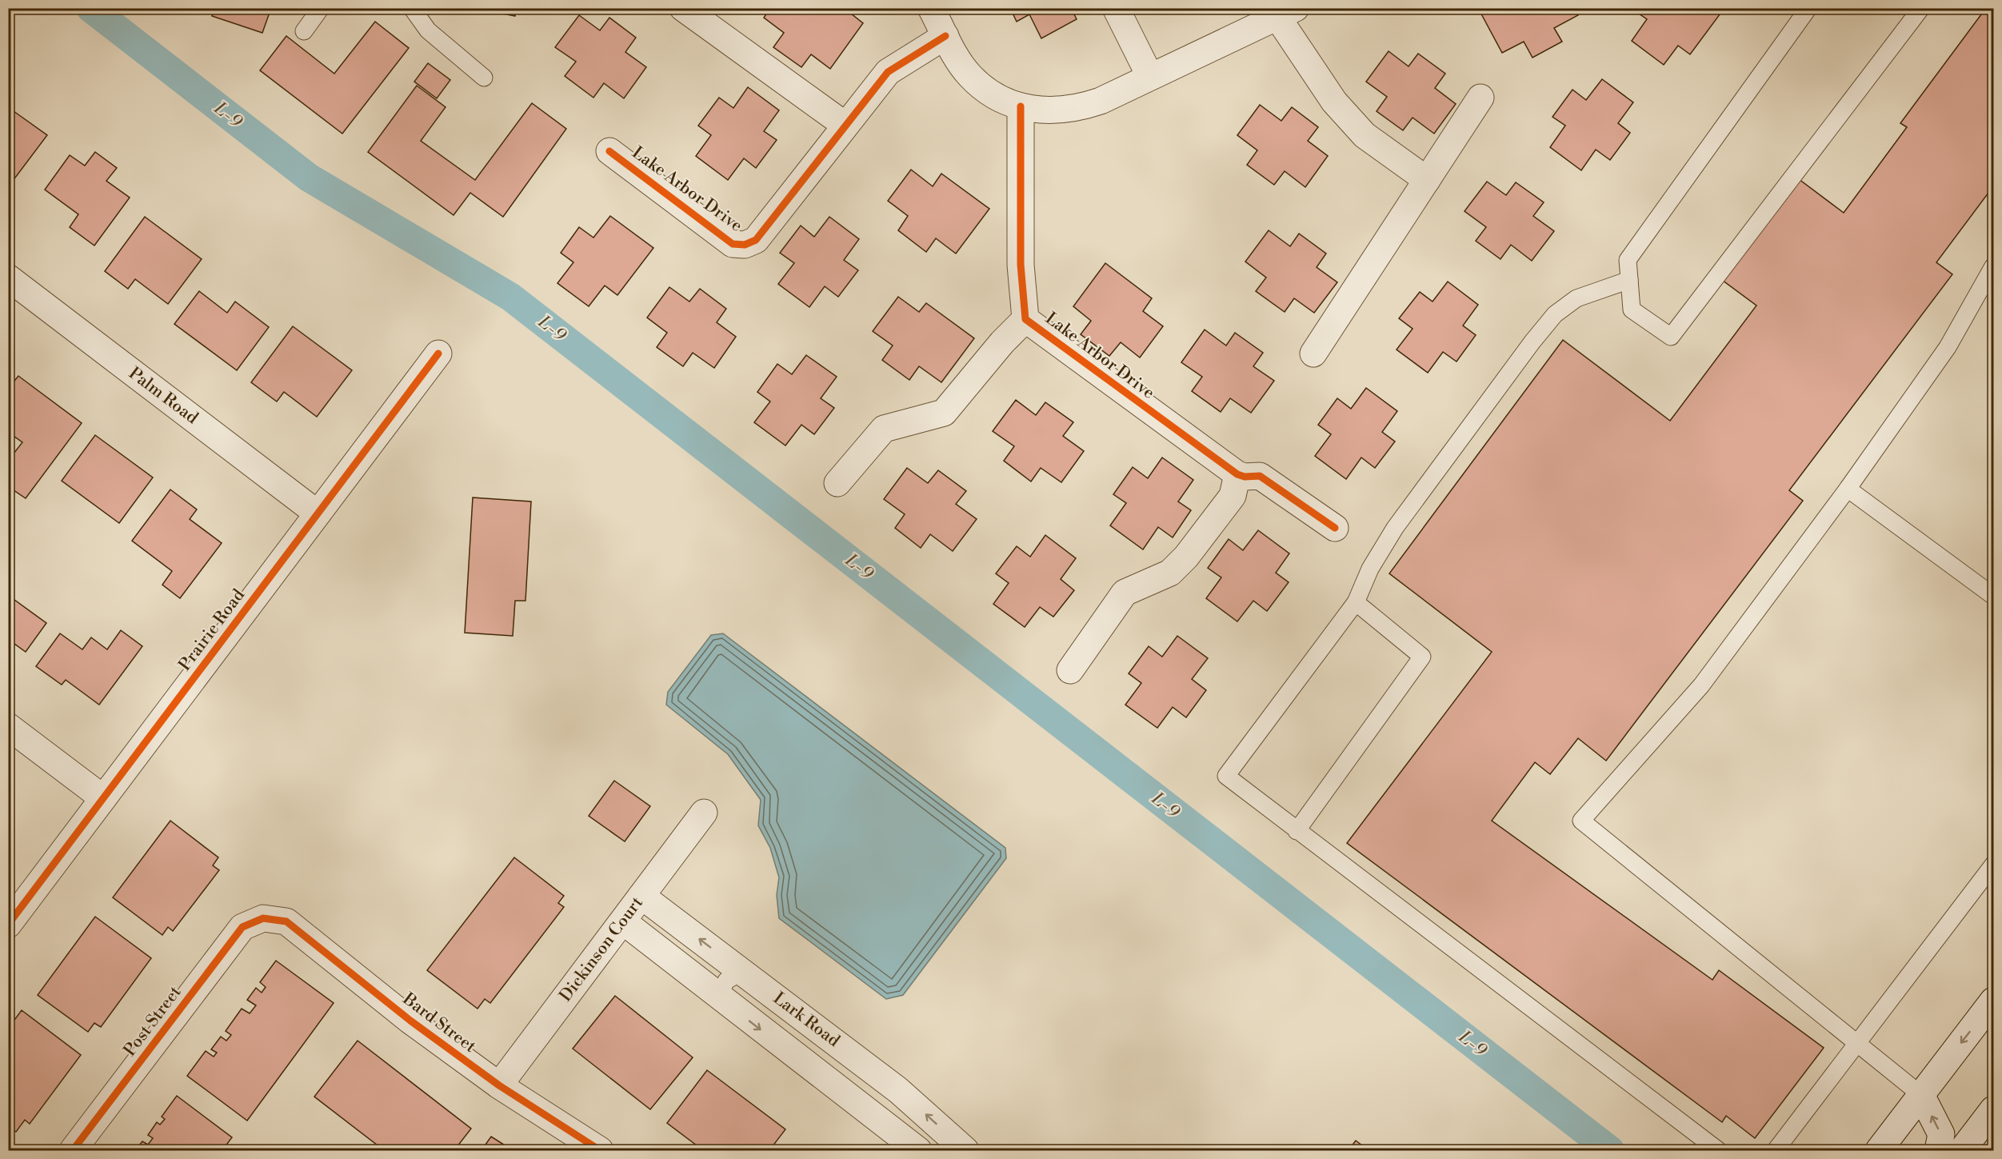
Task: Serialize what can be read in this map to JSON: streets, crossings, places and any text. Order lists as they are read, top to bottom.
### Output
{
  "streets": {
    "street": [
      "Lake Arbor Drive",
      "Palm Road",
      "Prairie Road",
      "Dickinson Court",
      "Lark Road",
      "Post Street",
      "Bard Street"
    ]
  },
  "crossings": [
    ["Palm Road", "Prairie Road"],
    ["Dickinson Court", "Lark Road"],
    ["Dickinson Court", "Bard Street"],
    ["Post Street", "Bard Street"]
  ],
  "water": ["L-9"]
}
